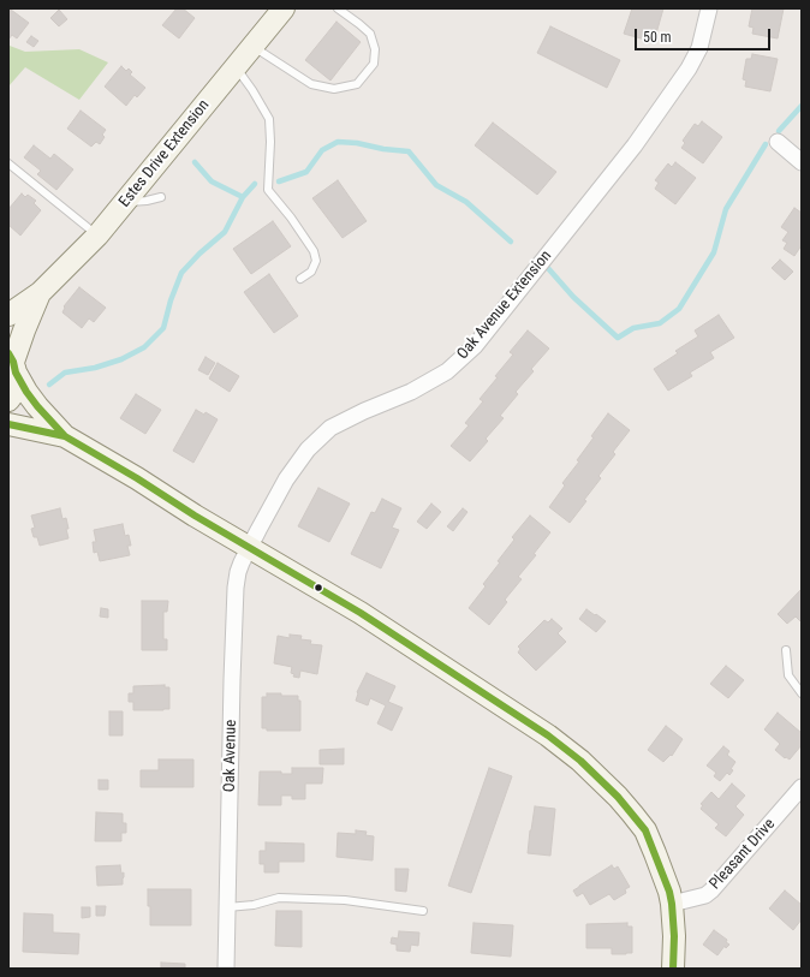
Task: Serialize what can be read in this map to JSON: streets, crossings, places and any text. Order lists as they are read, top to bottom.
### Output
{
  "streets": {
    "main road": ["Estes Drive Extension"],
    "street": ["Oak Avenue Extension", "Oak Avenue", "Pleasant Drive"]
  },
  "crossings": [
    ["Oak Avenue Extension", "Oak Avenue"]
  ],
  "scale_bar": "50 m"
}
